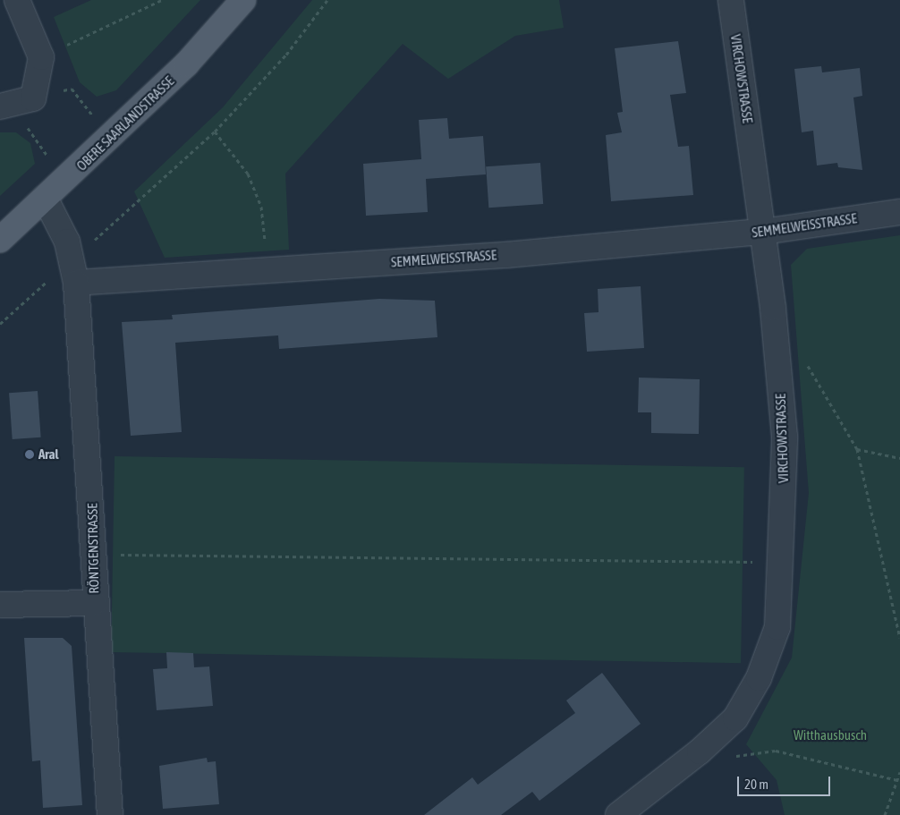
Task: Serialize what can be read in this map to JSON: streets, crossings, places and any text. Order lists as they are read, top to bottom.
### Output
{
  "streets": {
    "main road": ["OBERE SAARLANDSTRASSE"],
    "street": ["VIRCHOWSTRASSE", "SEMMELWEISSTRASSE", "RÖNTGENSTRASSE"]
  },
  "crossings": [
    ["VIRCHOWSTRASSE", "SEMMELWEISSTRASSE"],
    ["SEMMELWEISSTRASSE", "RÖNTGENSTRASSE"]
  ],
  "parks": ["Witthausbusch"],
  "places": ["Aral"],
  "scale_bar": "20 m"
}
